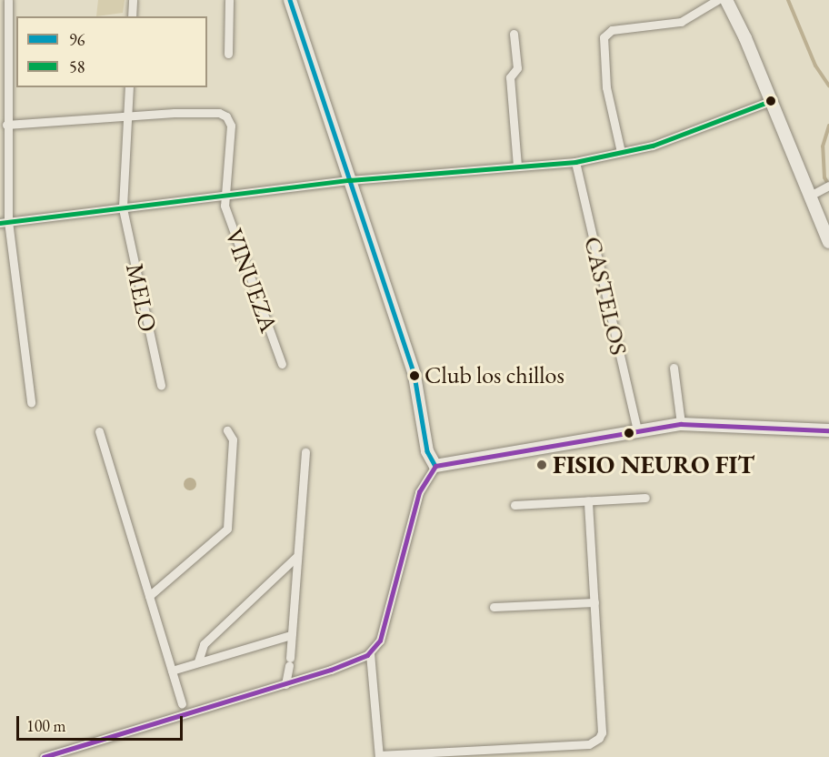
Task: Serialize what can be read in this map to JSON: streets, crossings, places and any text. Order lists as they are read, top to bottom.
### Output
{
  "streets": {
    "street": ["VINUEZA", "CASTELOS", "MELO"]
  },
  "places": ["Club los chillos", "FISIO NEURO FIT"],
  "lines": ["transit line 96", "transit line 58"],
  "legend": ["96", "58"],
  "scale_bar": "100 m"
}
